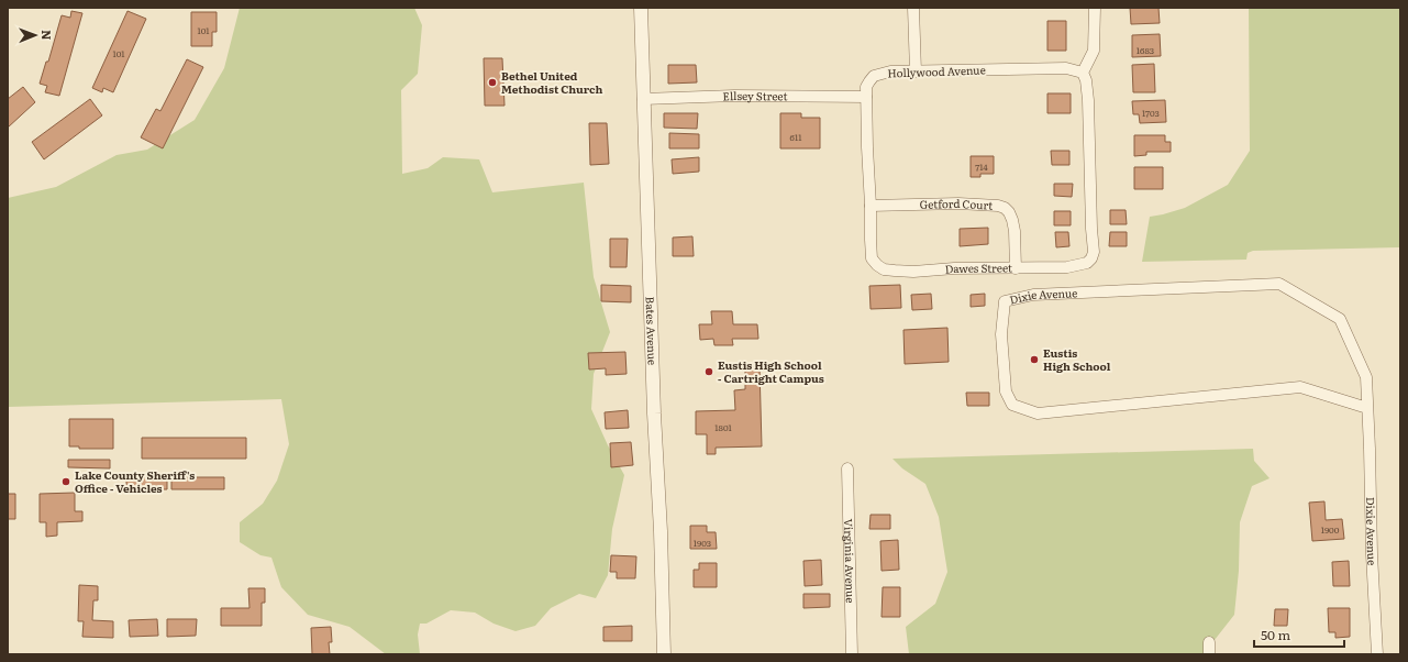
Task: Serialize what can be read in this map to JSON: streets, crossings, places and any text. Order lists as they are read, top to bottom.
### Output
{
  "streets": {
    "street": [
      "Hollywood Avenue",
      "Ellsey Street",
      "Getford Court",
      "Dawes Street",
      "Dixie Avenue",
      "Bates Avenue",
      "Virginia Avenue"
    ]
  },
  "crossings": [
    ["Hollywood Avenue", "Ellsey Street"],
    ["Hollywood Avenue", "Getford Court"],
    ["Hollywood Avenue", "Dawes Street"],
    ["Ellsey Street", "Bates Avenue"],
    ["Getford Court", "Dawes Street"]
  ],
  "places": [
    "Bethel United Methodist Church",
    "Eustis High School",
    "Eustis High School - Cartright Campus",
    "Lake County Sheriff's Office - Vehicles"
  ],
  "house_numbers": [
    "101",
    "1683",
    "101",
    "1703",
    "611",
    "714",
    "1801",
    "1900",
    "1903"
  ],
  "scale_bar": "50 m",
  "north": "right"
}
